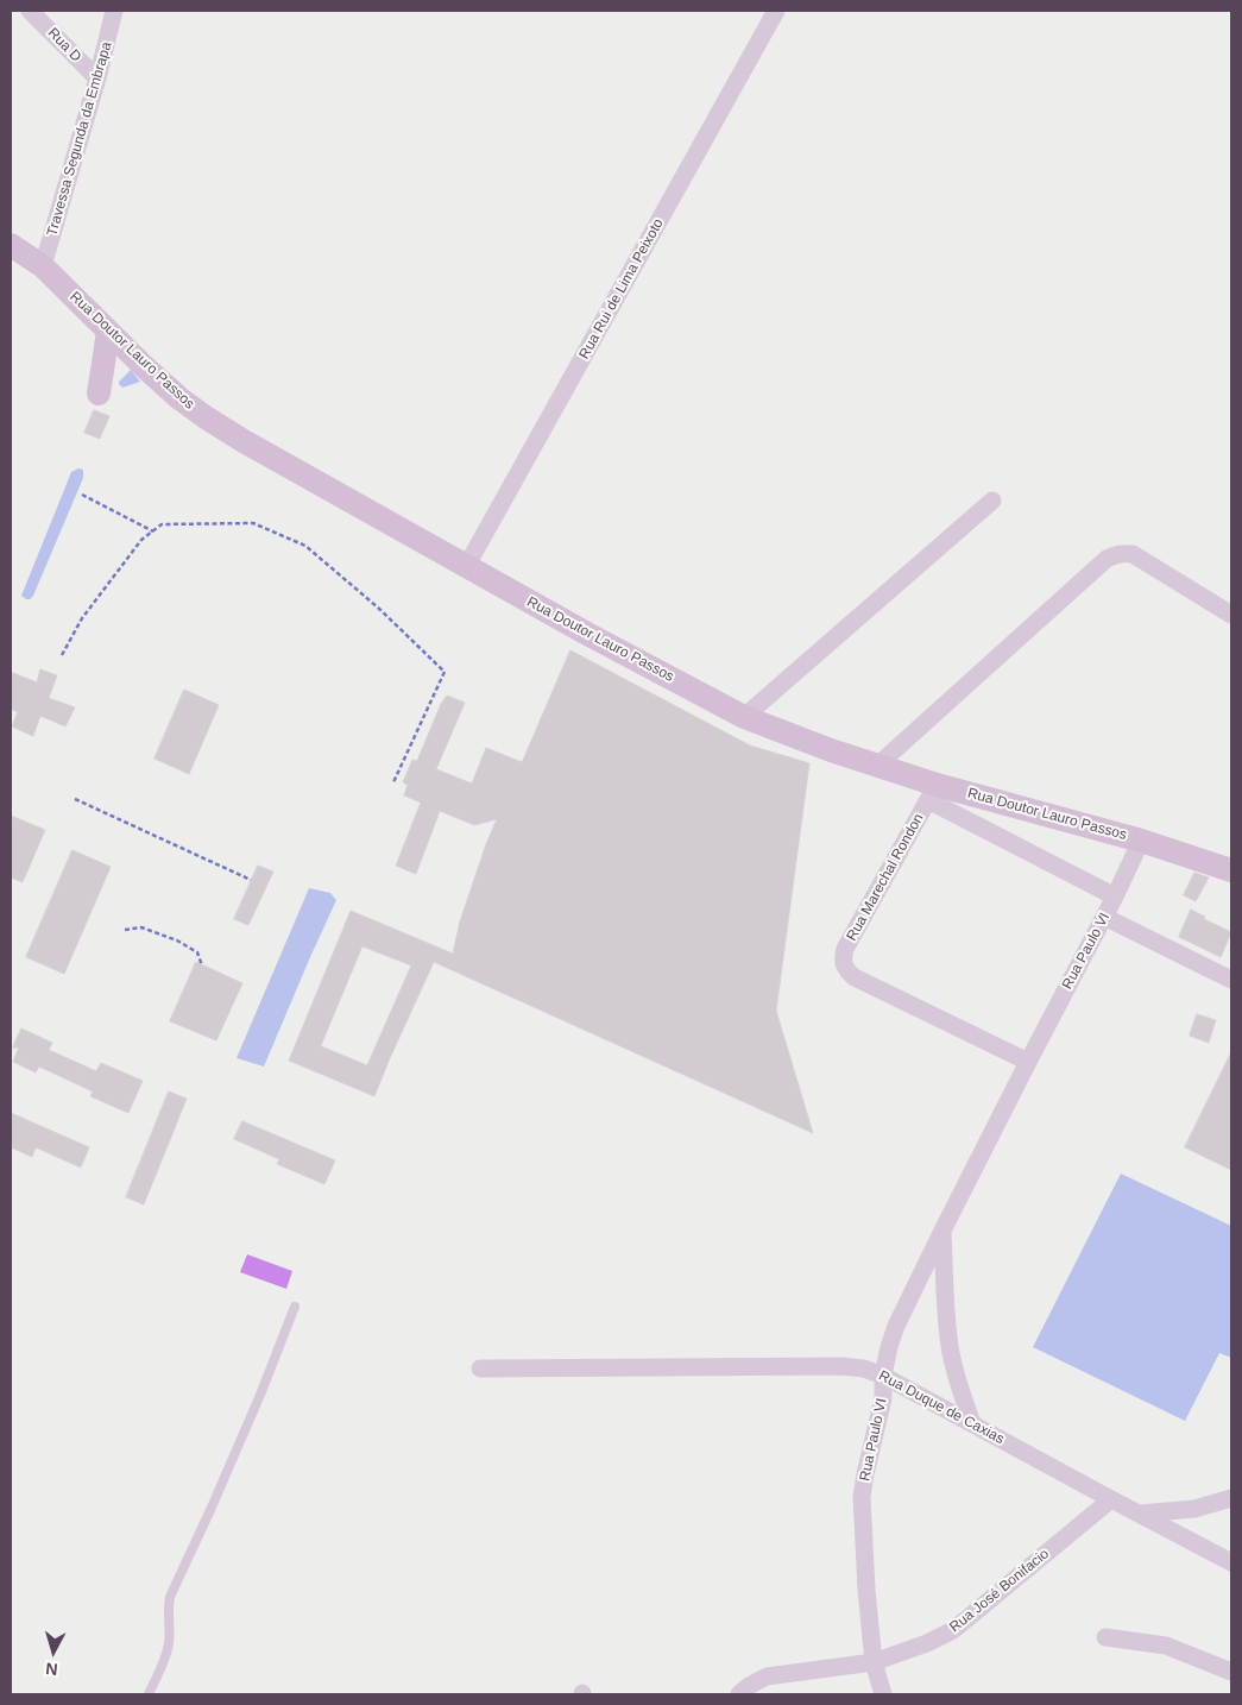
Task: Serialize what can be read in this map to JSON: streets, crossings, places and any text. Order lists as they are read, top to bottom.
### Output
{
  "streets": {
    "main road": ["Rua Doutor Lauro Passos"],
    "street": [
      "Rua D",
      "Travessa Segunda da Embrapa",
      "Rua Rui de Lima Peixoto",
      "Rua Marechal Rondon",
      "Rua Paulo VI",
      "Rua Duque de Caxias",
      "Rua José Bonifacio"
    ]
  },
  "crossings": [
    ["Rua D", "Travessa Segunda da Embrapa"],
    ["Travessa Segunda da Embrapa", "Rua Doutor Lauro Passos"],
    ["Rua Rui de Lima Peixoto", "Rua Doutor Lauro Passos"],
    ["Rua Doutor Lauro Passos", "Rua Marechal Rondon"],
    ["Rua Doutor Lauro Passos", "Rua Paulo VI"],
    ["Rua Marechal Rondon", "Rua Paulo VI"],
    ["Rua Paulo VI", "Rua Duque de Caxias"],
    ["Rua Paulo VI", "Rua José Bonifacio"],
    ["Rua Duque de Caxias", "Rua José Bonifacio"]
  ],
  "north": "bottom"
}
